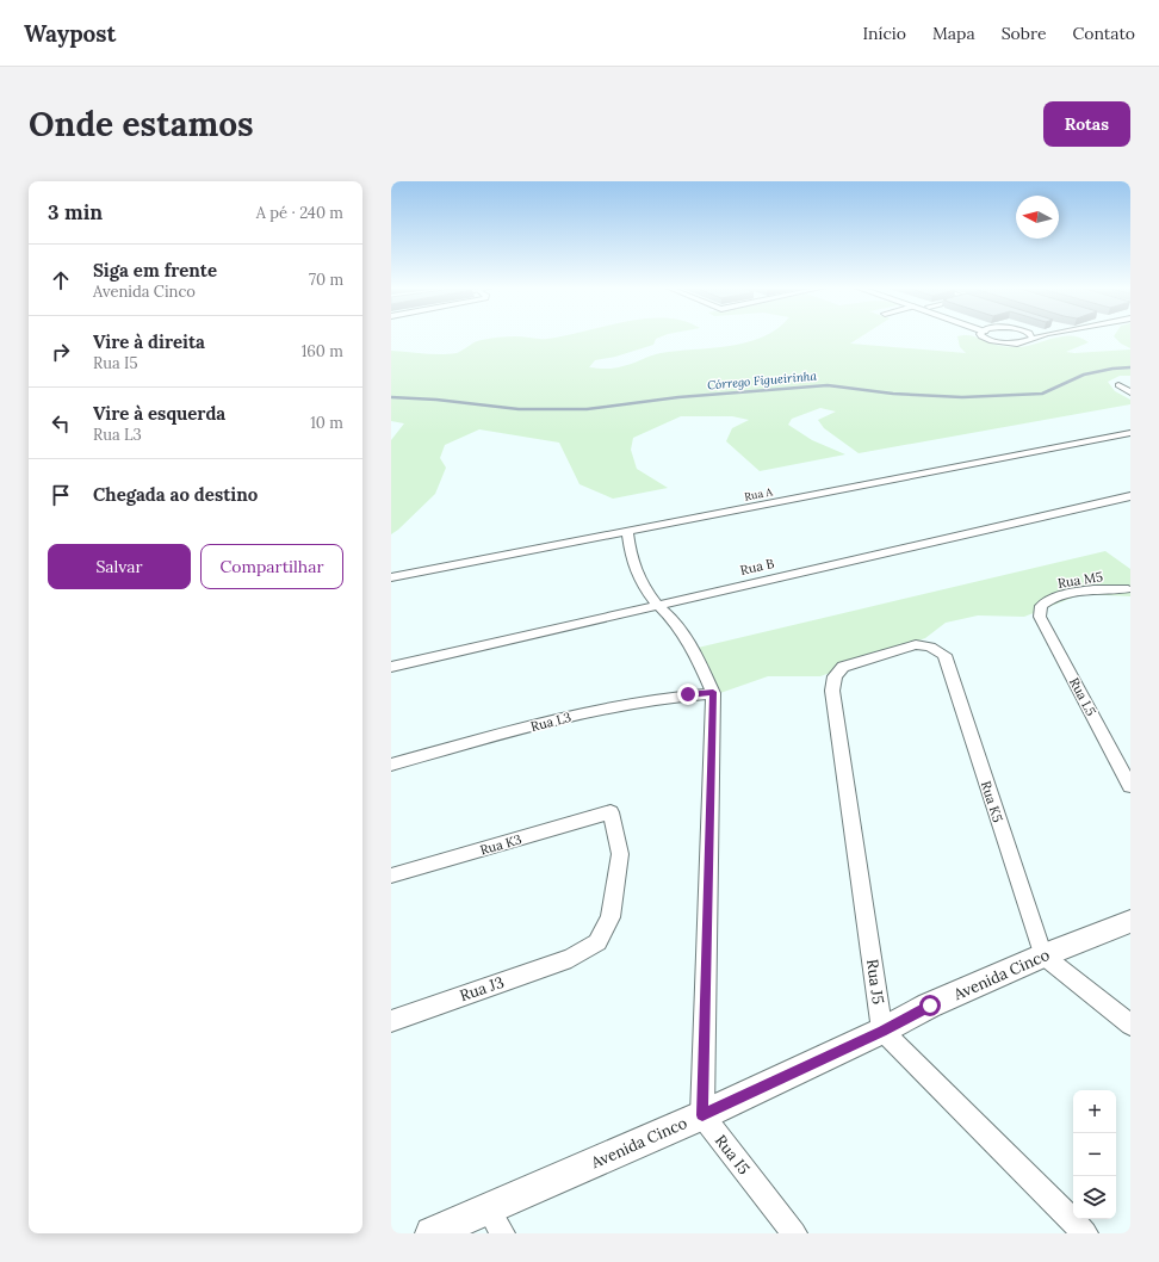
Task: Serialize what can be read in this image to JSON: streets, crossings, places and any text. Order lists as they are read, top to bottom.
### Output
{
  "streets": {
    "street": [
      "Rua A",
      "Rua B",
      "Rua M5",
      "Rua L5",
      "Rua L3",
      "Rua K5",
      "Rua K3",
      "Avenida Cinco",
      "Rua J5",
      "Rua J3",
      "Rua I5"
    ]
  },
  "crossings": [
    ["Rua M5", "Rua L5"],
    ["Rua K5", "Avenida Cinco"],
    ["Rua K5", "Rua J5"],
    ["Rua K3", "Rua J3"],
    ["Avenida Cinco", "Rua J5"],
    ["Avenida Cinco", "Rua I5"]
  ],
  "water": ["Córrego Figueirinha"],
  "north": "left",
  "page": {
    "header": "Waypost",
    "nav": [
      "Início",
      "Mapa",
      "Sobre",
      "Contato"
    ],
    "buttons": [
      "Rotas",
      ["Salvar", "Compartilhar"]
    ],
    "title": "Onde estamos",
    "heading": ["3 min", "A pé · 240 m"],
    "list": [
      ["Siga em frente", "Avenida Cinco", "70 m"],
      ["Vire à direita", "Rua I5", "160 m"],
      ["Vire à esquerda", "Rua L3", "10 m"],
      "Chegada ao destino"
    ],
    "map_buttons": ["+", "−"]
  }
}
